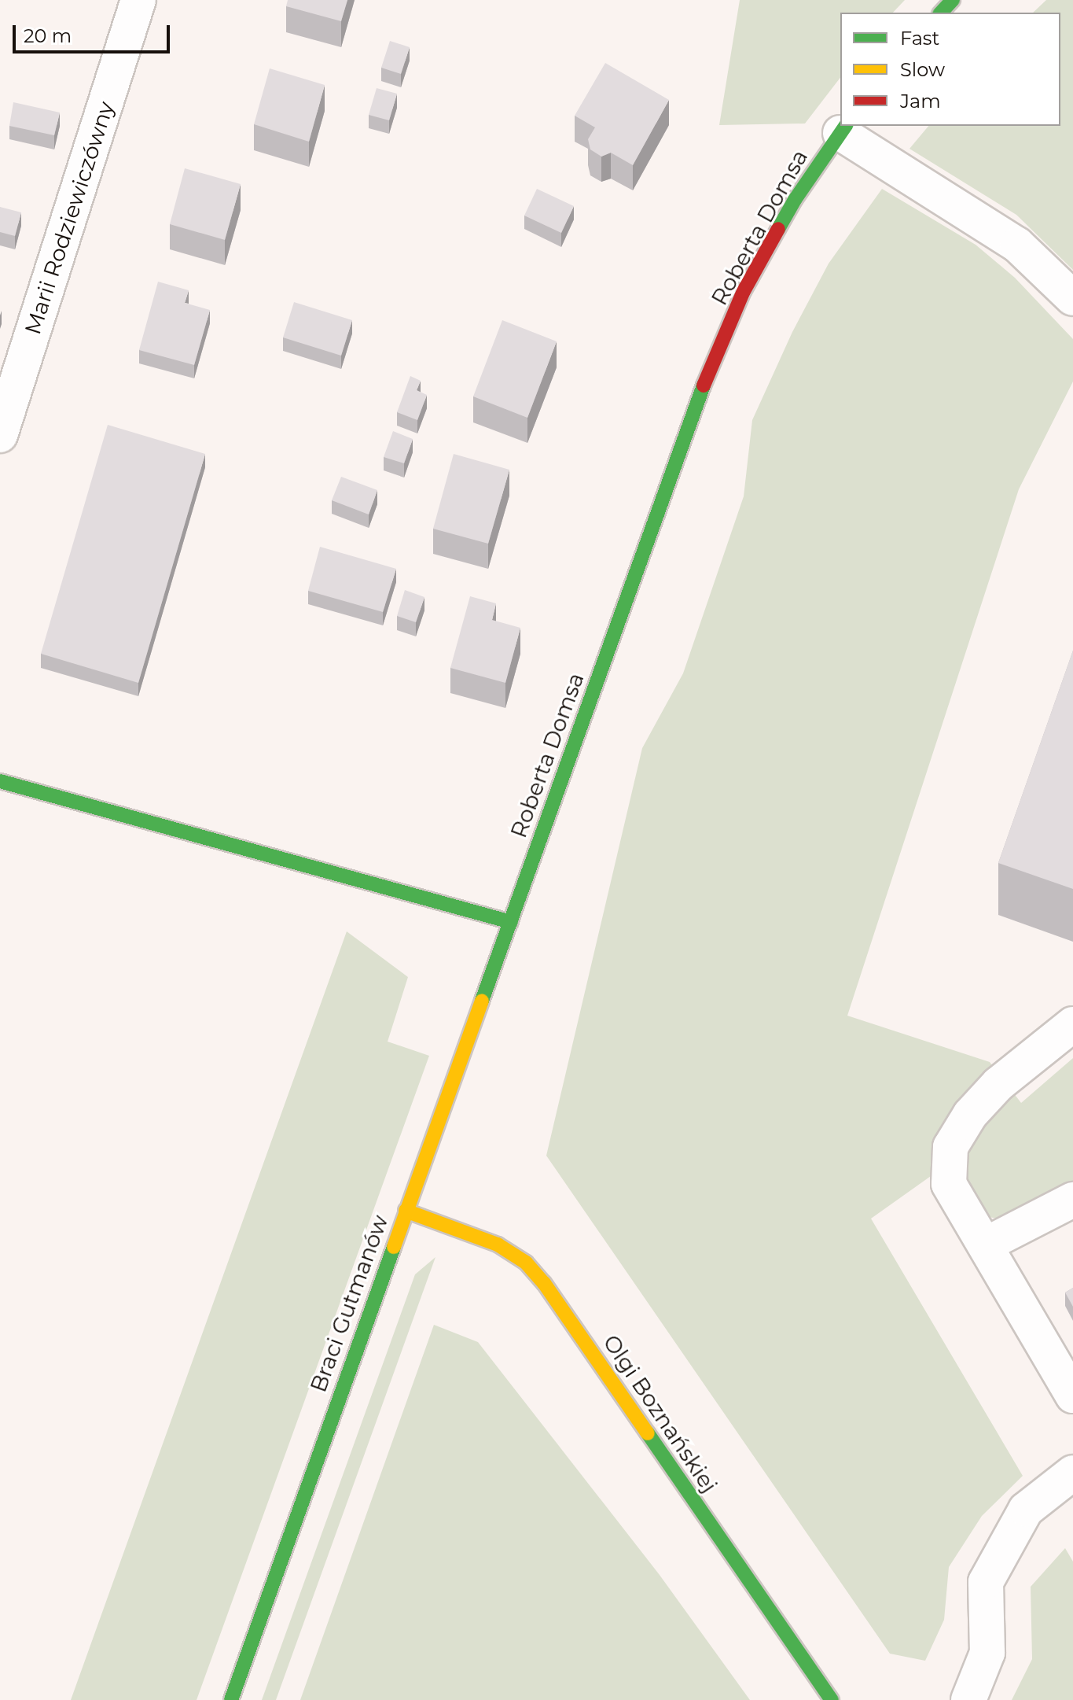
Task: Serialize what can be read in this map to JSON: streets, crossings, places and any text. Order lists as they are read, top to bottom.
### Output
{
  "streets": {
    "street": [
      "Marii Rodziewiczówny",
      "Roberta Domsa",
      "Braci Gutmanów",
      "Olgi Boznańskiej"
    ]
  },
  "crossings": [
    ["Roberta Domsa", "Braci Gutmanów"],
    ["Braci Gutmanów", "Olgi Boznańskiej"]
  ],
  "legend": ["Fast", "Slow", "Jam"],
  "scale_bar": "20 m"
}
